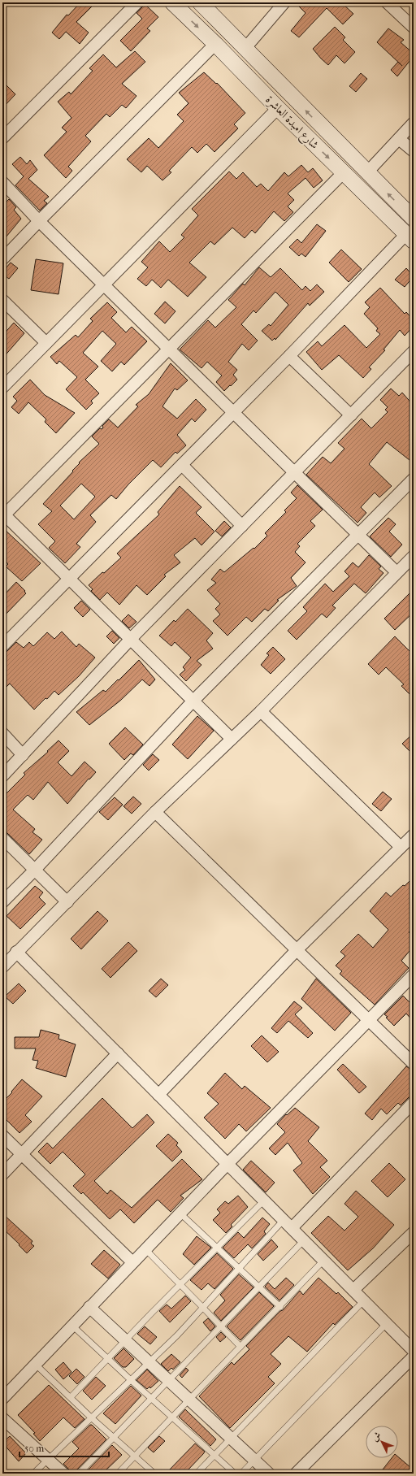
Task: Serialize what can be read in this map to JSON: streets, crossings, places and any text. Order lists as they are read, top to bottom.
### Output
{
  "streets": {
    "main road": ["شارع امبدة العاشرة"]
  },
  "scale_bar": "50 m",
  "north": "top left"
}
